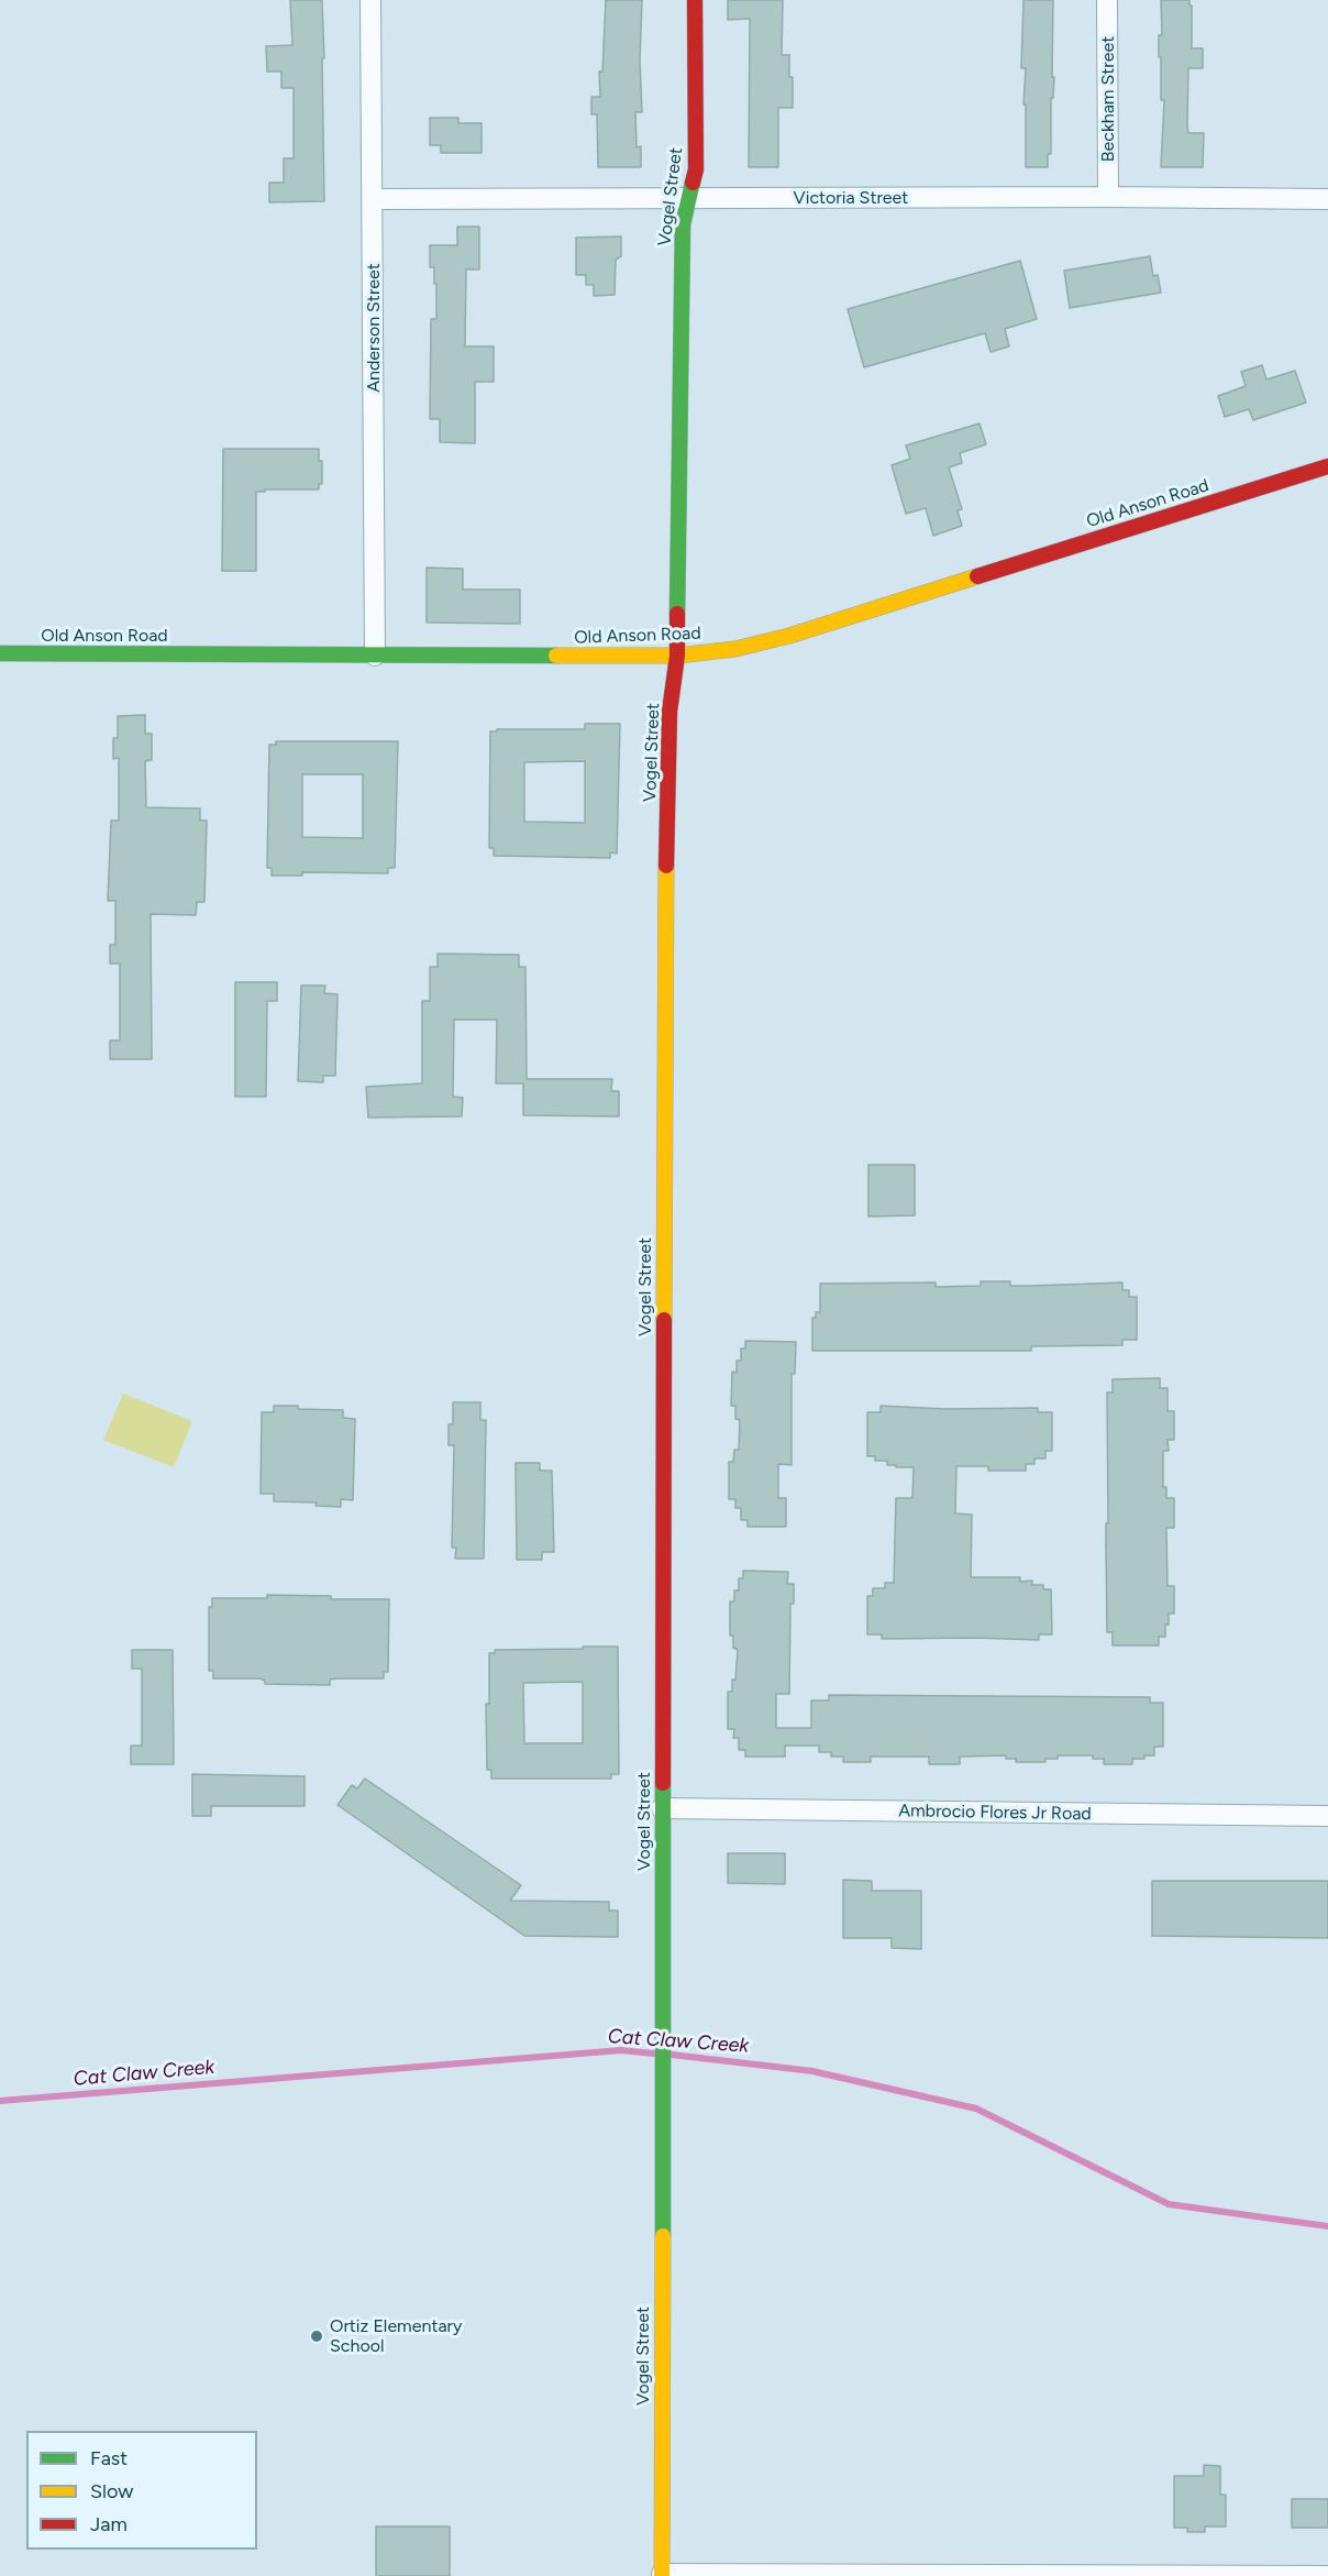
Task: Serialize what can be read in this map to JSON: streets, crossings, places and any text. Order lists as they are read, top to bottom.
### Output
{
  "streets": {
    "street": [
      "Beckham Street",
      "Vogel Street",
      "Victoria Street",
      "Anderson Street",
      "Old Anson Road",
      "Ambrocio Flores Jr Road"
    ]
  },
  "crossings": [
    ["Beckham Street", "Victoria Street"],
    ["Vogel Street", "Victoria Street"],
    ["Vogel Street", "Old Anson Road"],
    ["Vogel Street", "Ambrocio Flores Jr Road"],
    ["Victoria Street", "Anderson Street"],
    ["Anderson Street", "Old Anson Road"]
  ],
  "water": ["Cat Claw Creek"],
  "places": ["Ortiz Elementary School"],
  "legend": ["Fast", "Slow", "Jam"]
}
